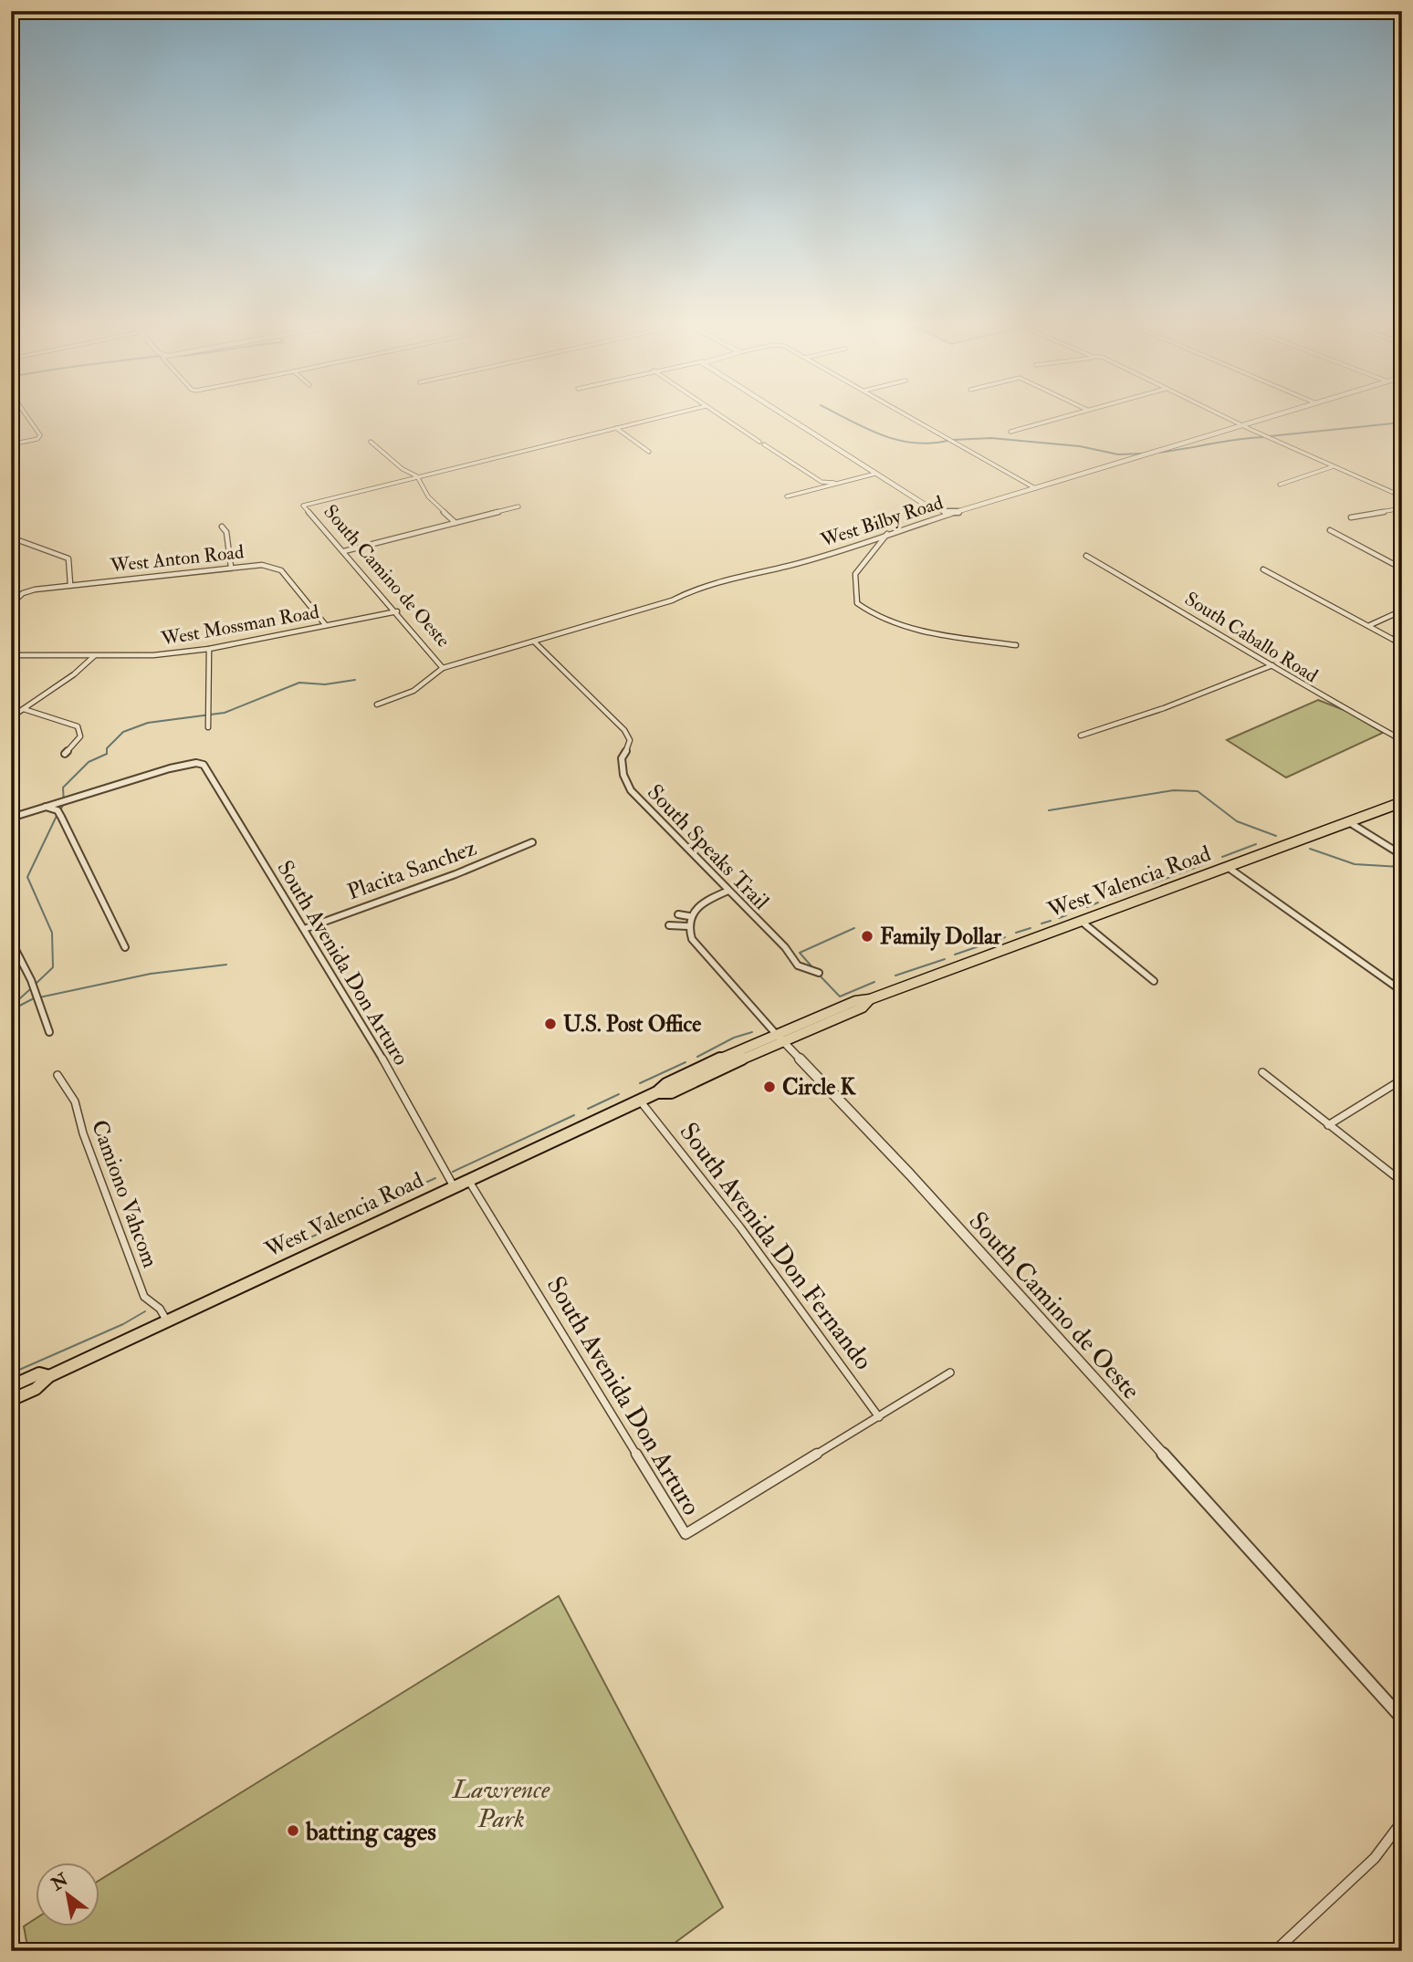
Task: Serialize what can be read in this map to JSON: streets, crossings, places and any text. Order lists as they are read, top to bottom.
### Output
{
  "streets": {
    "main road": ["West Valencia Road"],
    "street": [
      "West Bilby Road",
      "West Anton Road",
      "South Camino de Oeste",
      "West Mossman Road",
      "South Caballo Road",
      "South Speaks Trail",
      "Placita Sanchez",
      "South Avenida Don Arturo",
      "Camiono Vahcom",
      "South Avenida Don Fernando"
    ]
  },
  "crossings": [
    ["West Bilby Road", "South Camino de Oeste"],
    ["West Bilby Road", "South Speaks Trail"],
    ["West Anton Road", "West Mossman Road"],
    ["South Camino de Oeste", "West Mossman Road"],
    ["South Camino de Oeste", "West Valencia Road"],
    ["Placita Sanchez", "South Avenida Don Arturo"],
    ["West Valencia Road", "South Avenida Don Arturo"],
    ["West Valencia Road", "Camiono Vahcom"],
    ["West Valencia Road", "South Avenida Don Fernando"],
    ["South Avenida Don Arturo", "South Avenida Don Fernando"]
  ],
  "parks": ["Lawrence Park"],
  "places": [
    "Family Dollar",
    "U.S. Post Office",
    "Circle K",
    "batting cages"
  ],
  "north": "top left"
}
